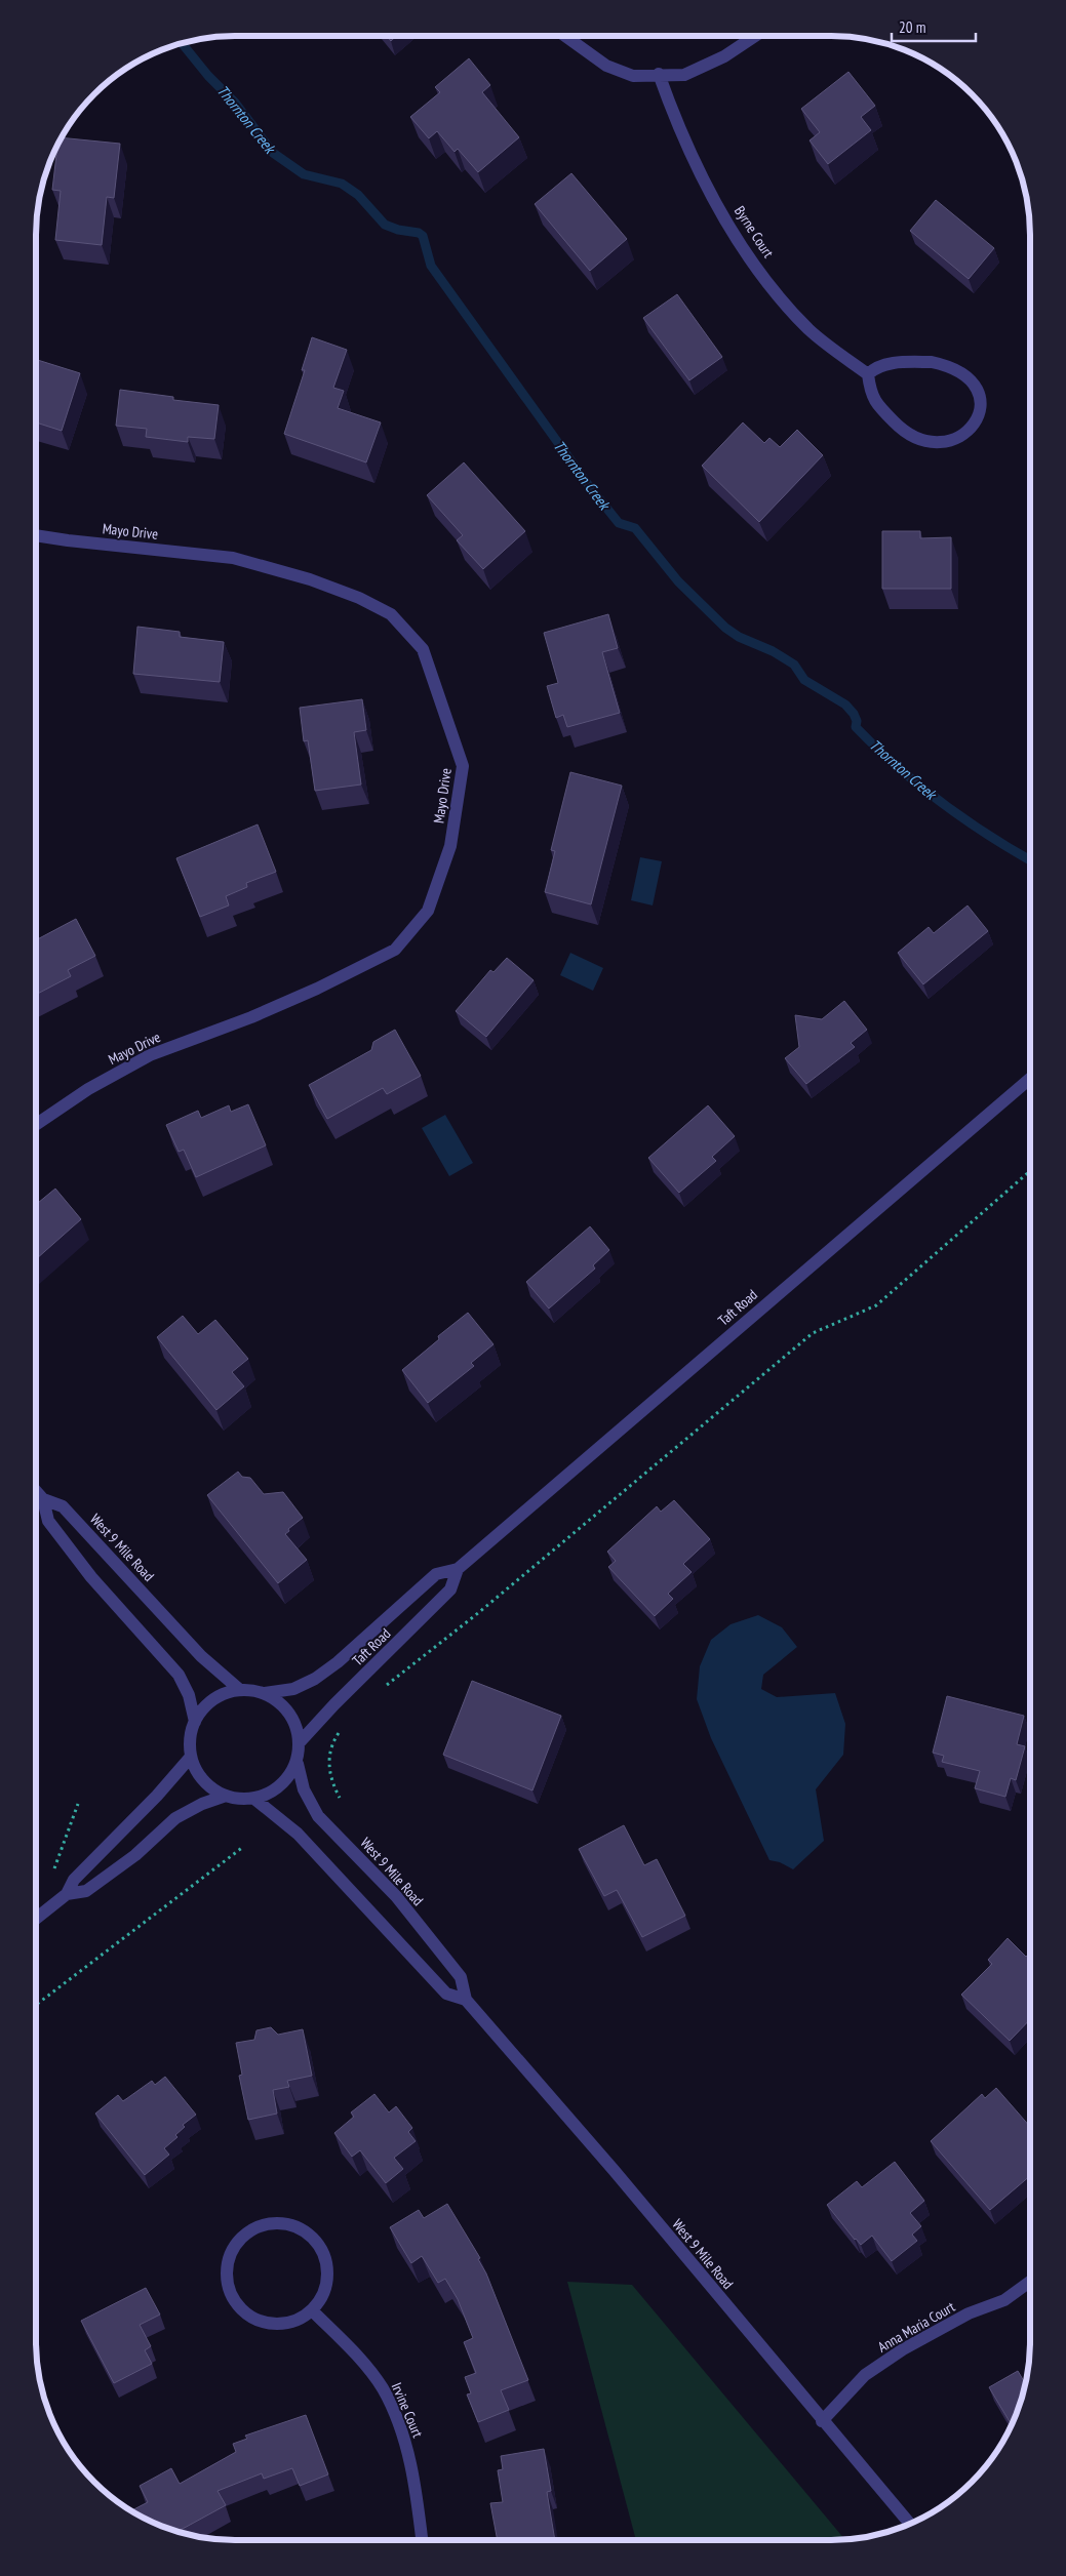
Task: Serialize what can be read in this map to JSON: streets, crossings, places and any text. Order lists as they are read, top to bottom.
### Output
{
  "streets": {
    "street": [
      "Byrne Court",
      "Mayo Drive",
      "Taft Road",
      "West 9 Mile Road",
      "Anna Maria Court",
      "Irvine Court"
    ]
  },
  "crossings": [
    ["Taft Road", "West 9 Mile Road"],
    ["West 9 Mile Road", "Anna Maria Court"]
  ],
  "water": ["Thornton Creek"],
  "scale_bar": "20 m"
}
